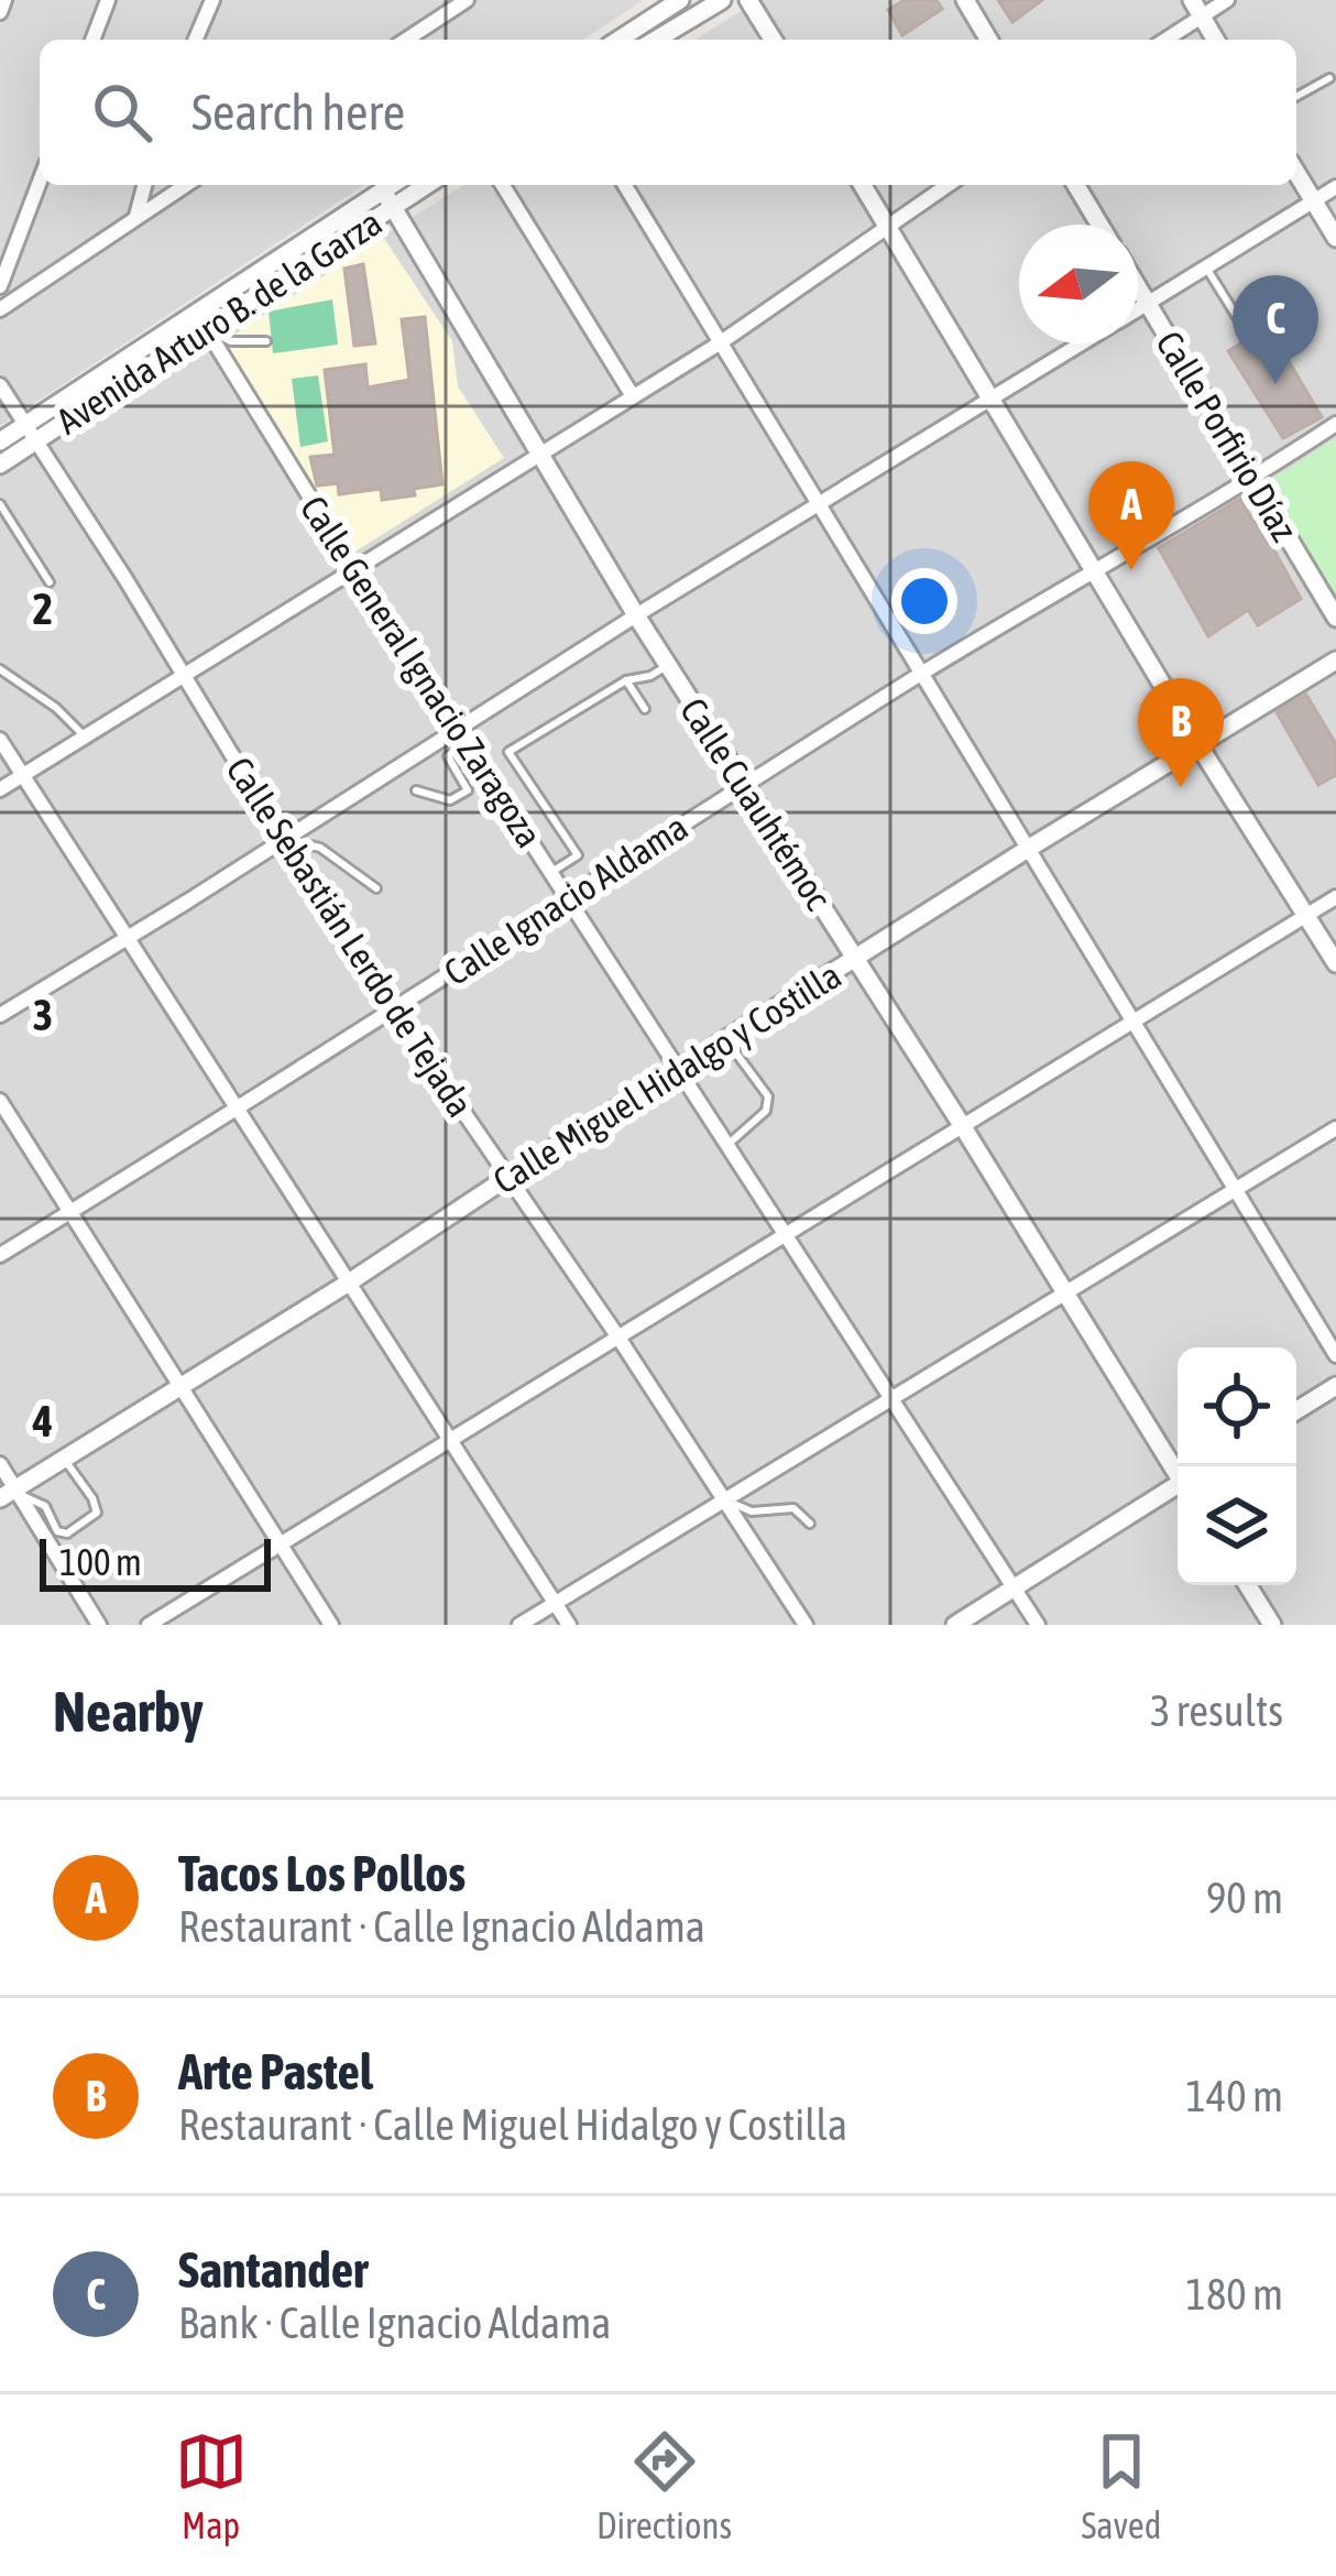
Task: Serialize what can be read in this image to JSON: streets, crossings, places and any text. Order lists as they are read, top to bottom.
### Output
{
  "streets": {
    "street": [
      "Avenida Arturo B. de la Garza",
      "Calle Porfirio Díaz",
      "Calle General Ignacio Zaragoza",
      "Calle Cuauhtémoc",
      "Calle Ignacio Aldama",
      "Calle Sebastián Lerdo de Tejada",
      "Calle Miguel Hidalgo y Costilla"
    ]
  },
  "crossings": [
    ["Avenida Arturo B. de la Garza", "Calle General Ignacio Zaragoza"],
    ["Avenida Arturo B. de la Garza", "Calle Cuauhtémoc"],
    ["Avenida Arturo B. de la Garza", "Calle Sebastián Lerdo de Tejada"],
    ["Calle Porfirio Díaz", "Calle Ignacio Aldama"],
    ["Calle General Ignacio Zaragoza", "Calle Ignacio Aldama"],
    ["Calle General Ignacio Zaragoza", "Calle Miguel Hidalgo y Costilla"],
    ["Calle Cuauhtémoc", "Calle Ignacio Aldama"],
    ["Calle Cuauhtémoc", "Calle Miguel Hidalgo y Costilla"],
    ["Calle Ignacio Aldama", "Calle Sebastián Lerdo de Tejada"],
    ["Calle Sebastián Lerdo de Tejada", "Calle Miguel Hidalgo y Costilla"]
  ],
  "scale_bar": "100 m",
  "north": "left",
  "page": {
    "search": "Search here",
    "pins": ["C", "A", "B"],
    "scale": "100 m",
    "heading": ["Nearby", "3 results"],
    "list": [
      {
        "mark": "A",
        "name": "Tacos Los Pollos",
        "note": "Restaurant · Calle Ignacio Aldama",
        "value": "90 m"
      },
      {
        "mark": "B",
        "name": "Arte Pastel",
        "note": "Restaurant · Calle Miguel Hidalgo y Costilla",
        "value": "140 m"
      },
      {
        "mark": "C",
        "name": "Santander",
        "note": "Bank · Calle Ignacio Aldama",
        "value": "180 m"
      }
    ],
    "nav": ["Map", "Directions", "Saved"]
  },
  "grid": {
    "rows": ["2", "3", "4"]
  }
}
